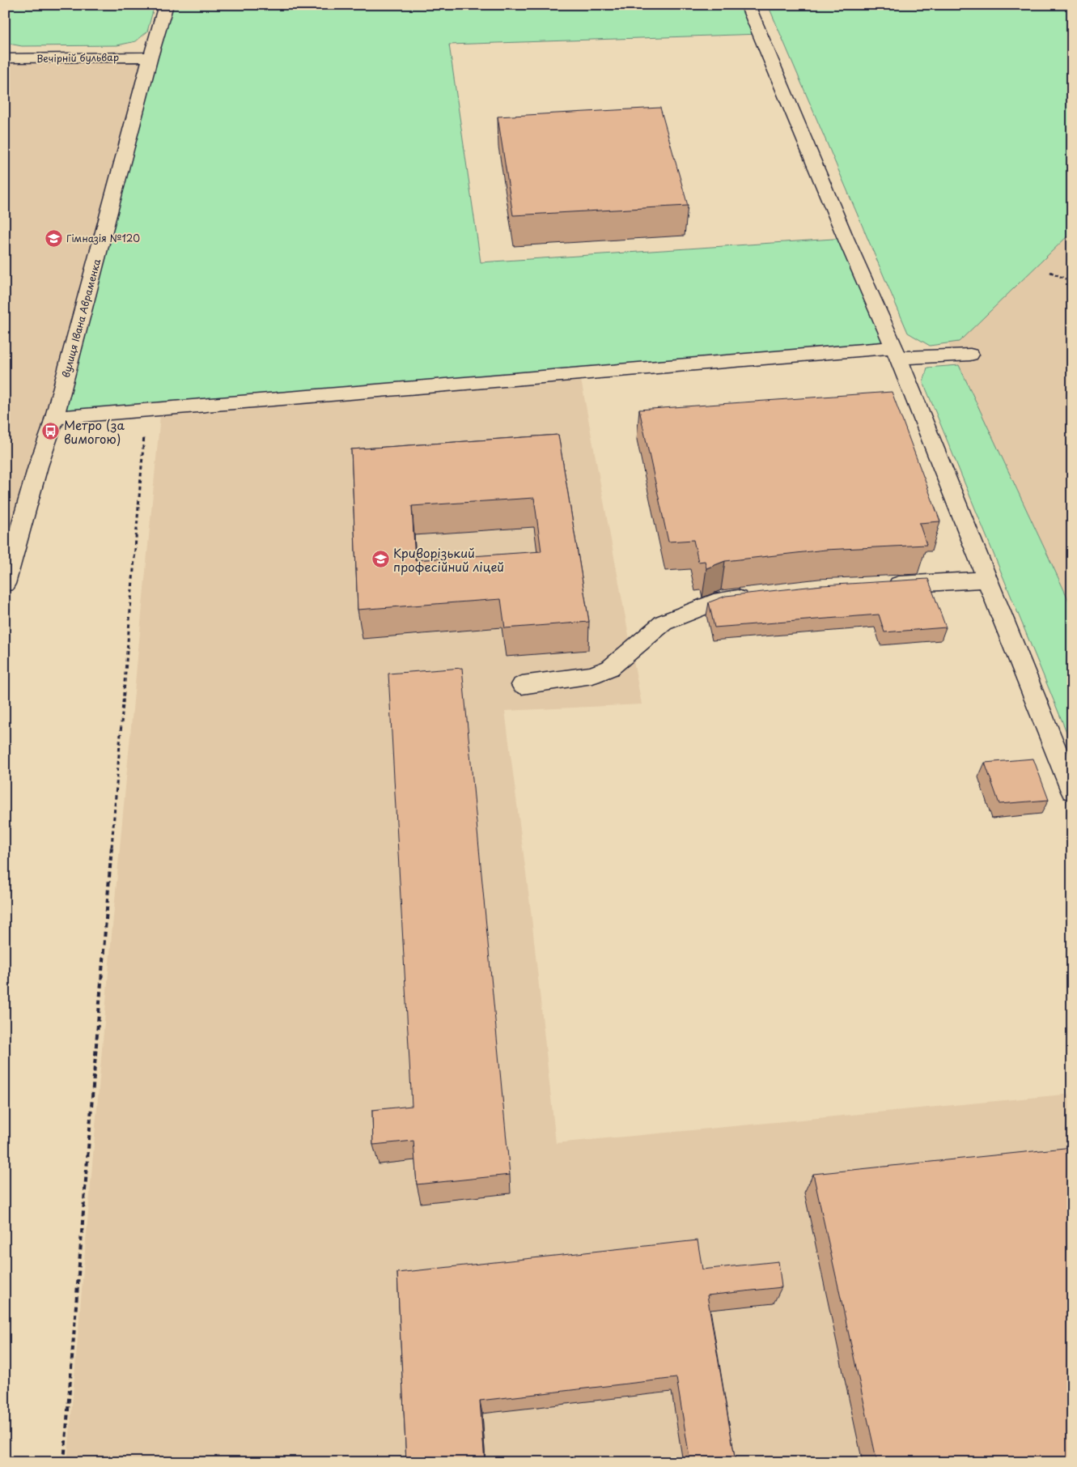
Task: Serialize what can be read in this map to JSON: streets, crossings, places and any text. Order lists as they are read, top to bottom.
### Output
{
  "streets": {
    "street": ["Вечірній бульвар", "вулиця Івана Авраменка"]
  },
  "crossings": [
    ["Вечірній бульвар", "вулиця Івана Авраменка"]
  ],
  "places": {
    "school or university": ["Гімназія №120", "Криворізький професійний ліцей"],
    "bus stop": ["Метро (за вимогою)"]
  }
}
